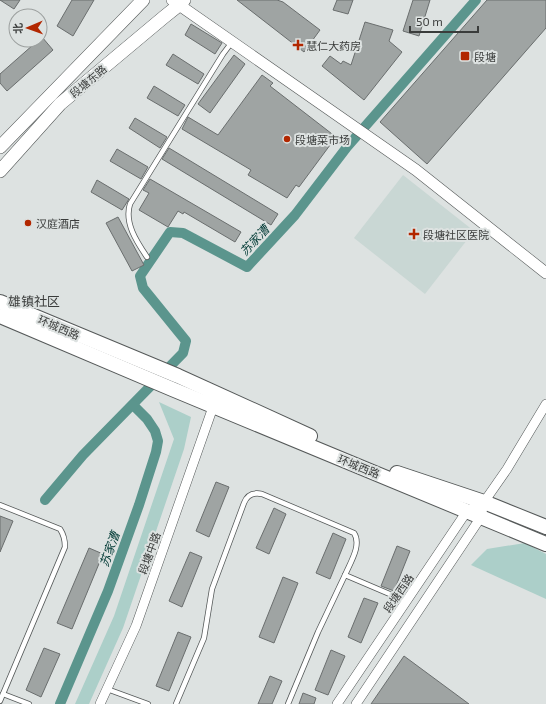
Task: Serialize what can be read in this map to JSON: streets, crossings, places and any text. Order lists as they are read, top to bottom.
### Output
{
  "streets": {
    "main road": ["段塘东路", "环城西路"],
    "street": ["段塘中路", "段塘西路"]
  },
  "crossings": [
    ["环城西路", "段塘中路"],
    ["环城西路", "段塘西路"]
  ],
  "districts": ["雄镇社区"],
  "water": ["苏家漕"],
  "places": {
    "health": ["慧仁大药房", "段塘社区医院"],
    "transit": ["段塘"],
    "other": ["段塘菜市场", "汉庭酒店"]
  },
  "scale_bar": "50 m",
  "north": "left"
}
